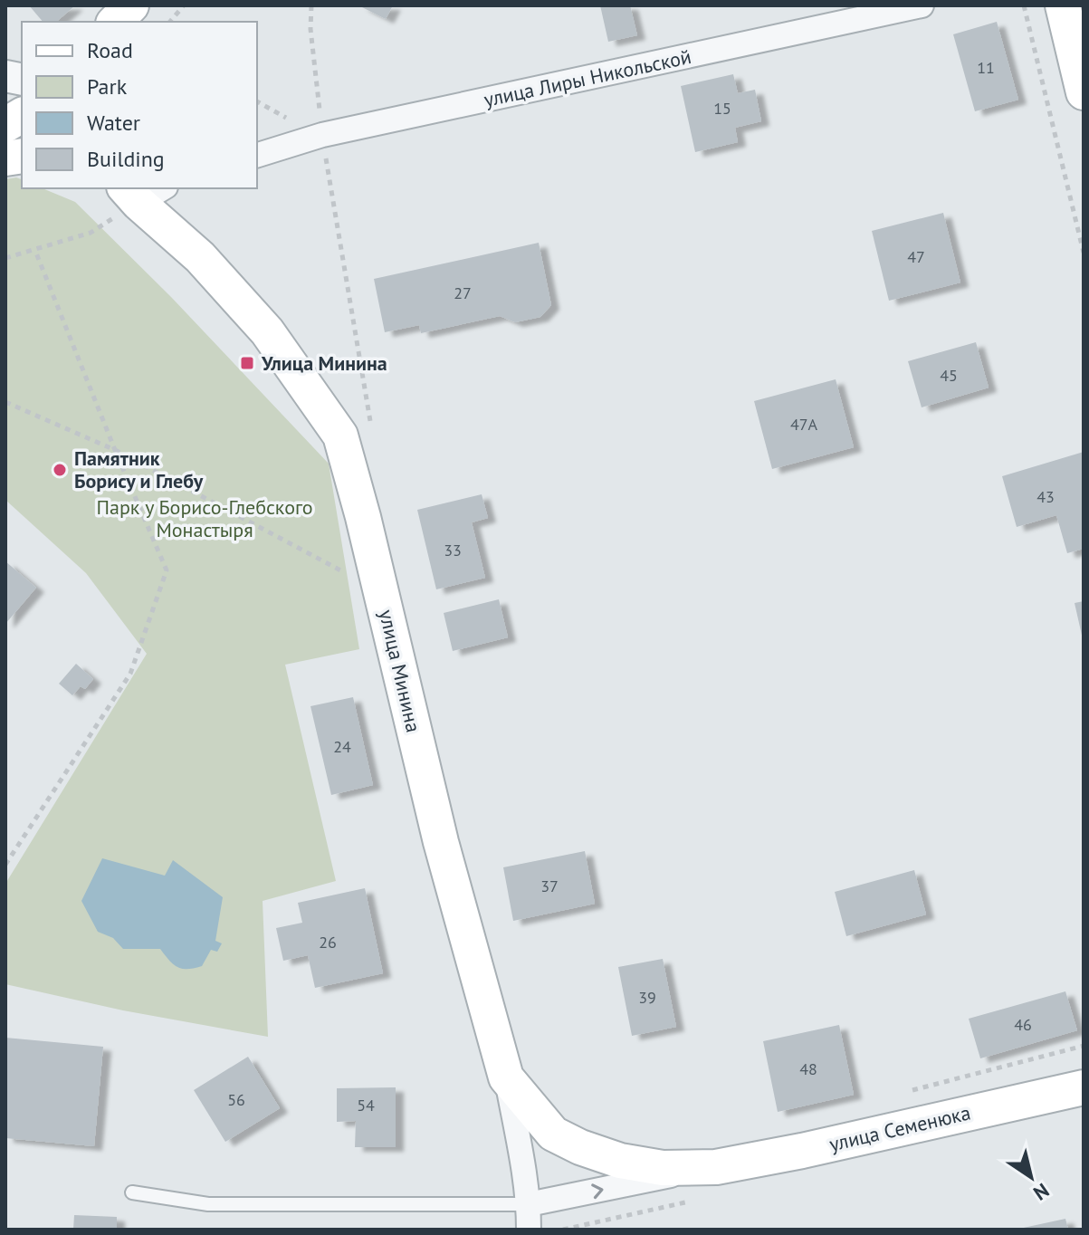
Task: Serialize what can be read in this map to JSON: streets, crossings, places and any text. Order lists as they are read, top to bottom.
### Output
{
  "streets": {
    "main road": ["улица Минина", "улица Семенюка"],
    "street": ["улица Лиры Никольской"]
  },
  "crossings": [
    ["улица Минина", "улица Семенюка"]
  ],
  "parks": ["Парк у Борисо-Глебского Монастыря"],
  "places": {
    "transit": ["Улица Минина"],
    "other": ["Памятник Борису и Глебу"]
  },
  "house_numbers": [
    "11",
    "15",
    "47",
    "27",
    "45",
    "47А",
    "43",
    "33",
    "24",
    "37",
    "26",
    "39",
    "46",
    "48",
    "56",
    "54"
  ],
  "legend": [
    "Road",
    "Park",
    "Water",
    "Building"
  ],
  "north": "bottom right"
}
